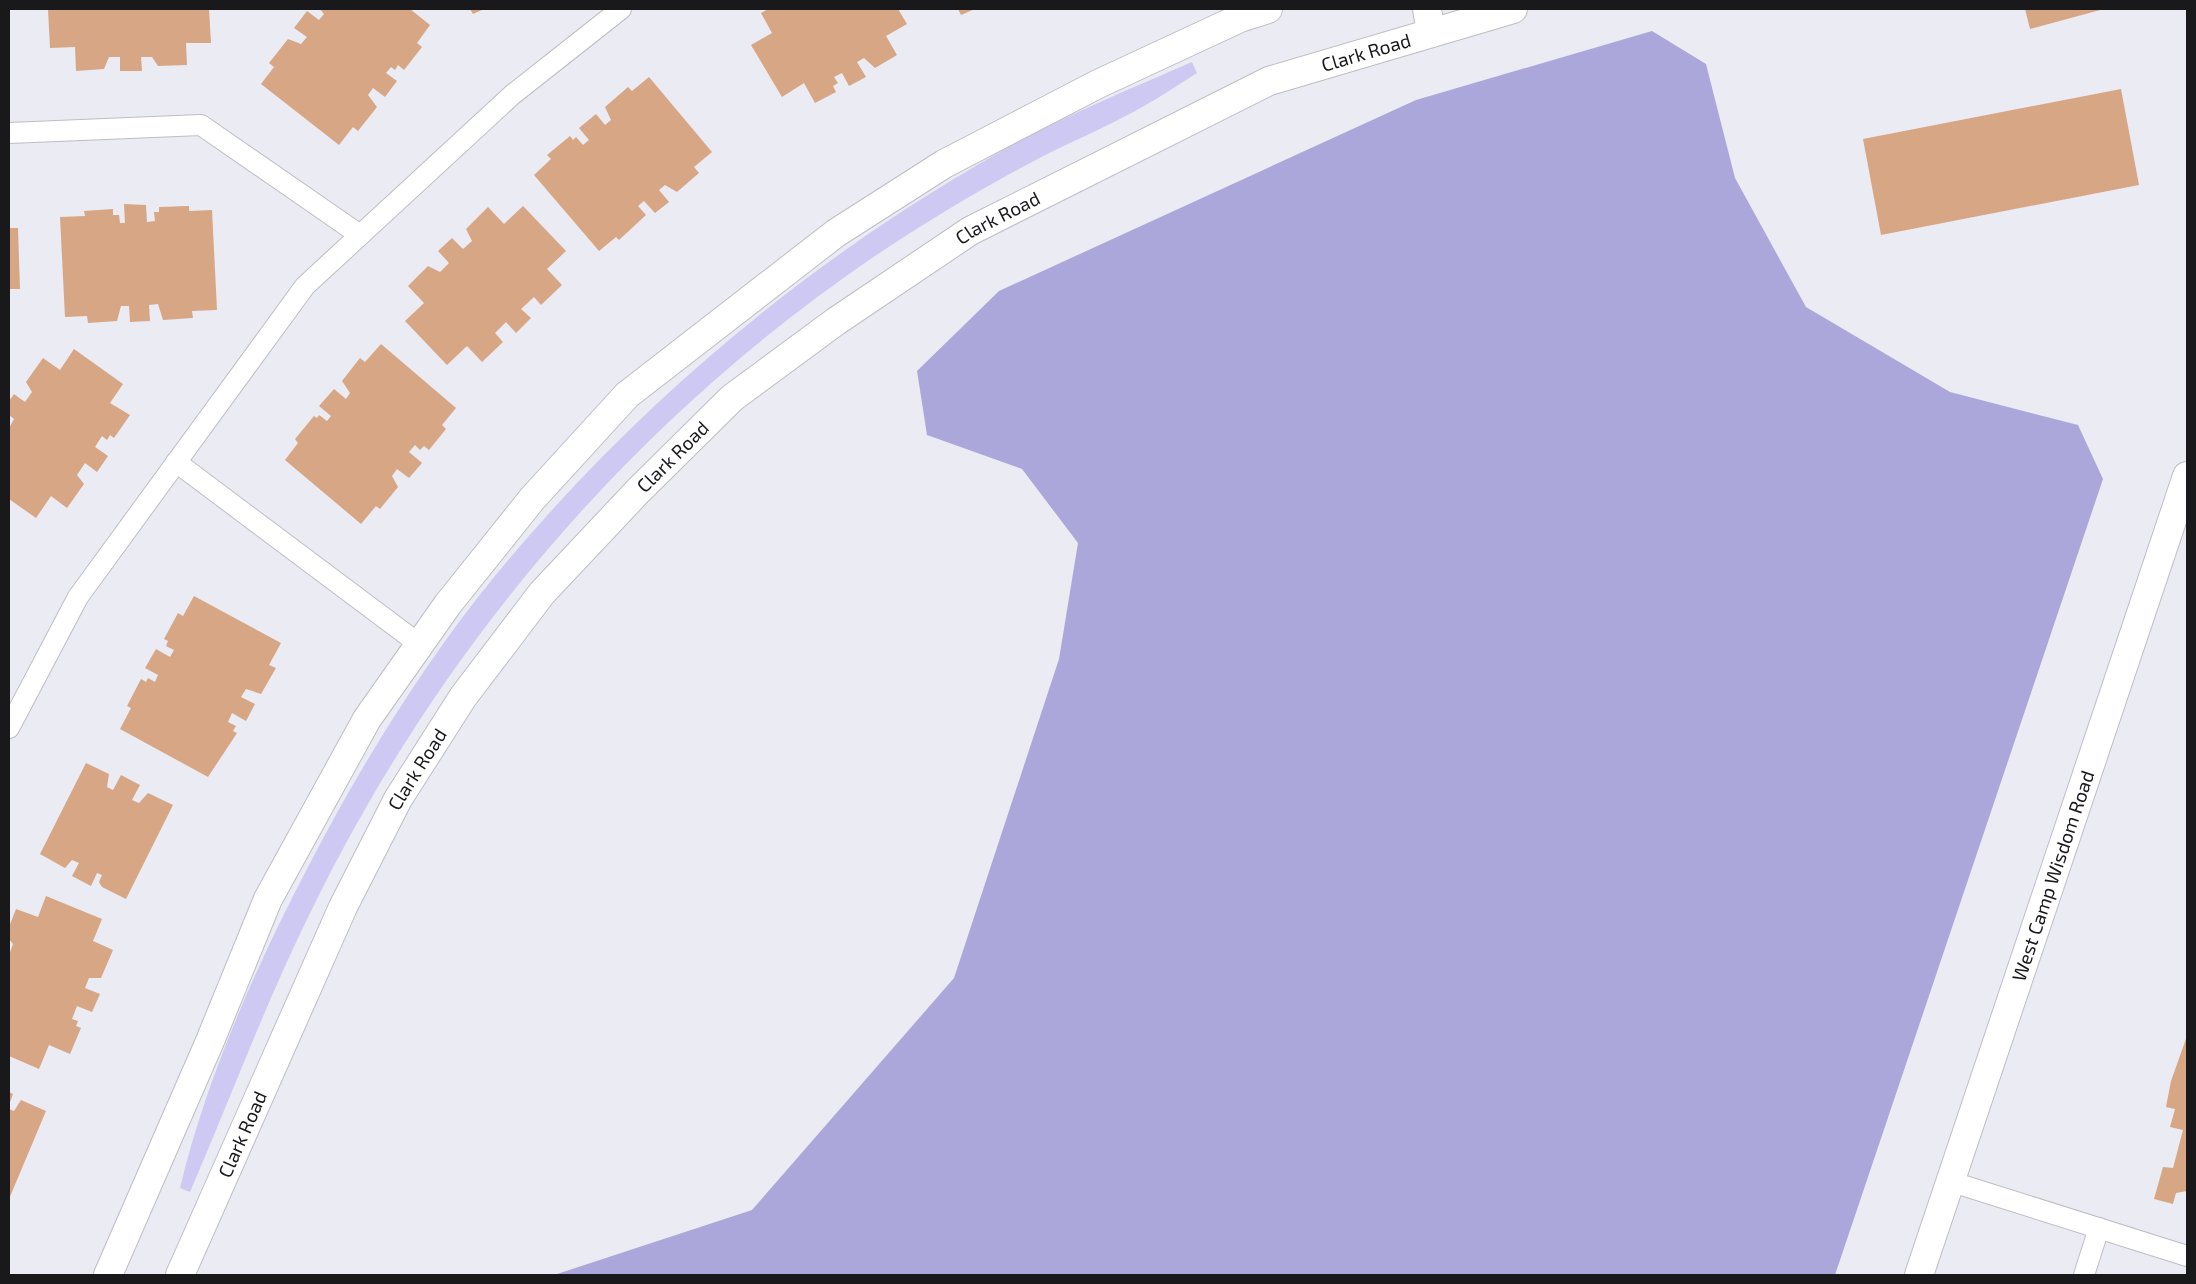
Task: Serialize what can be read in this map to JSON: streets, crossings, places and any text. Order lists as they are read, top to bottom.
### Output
{
  "streets": {
    "main road": ["Clark Road", "West Camp Wisdom Road"]
  }
}
